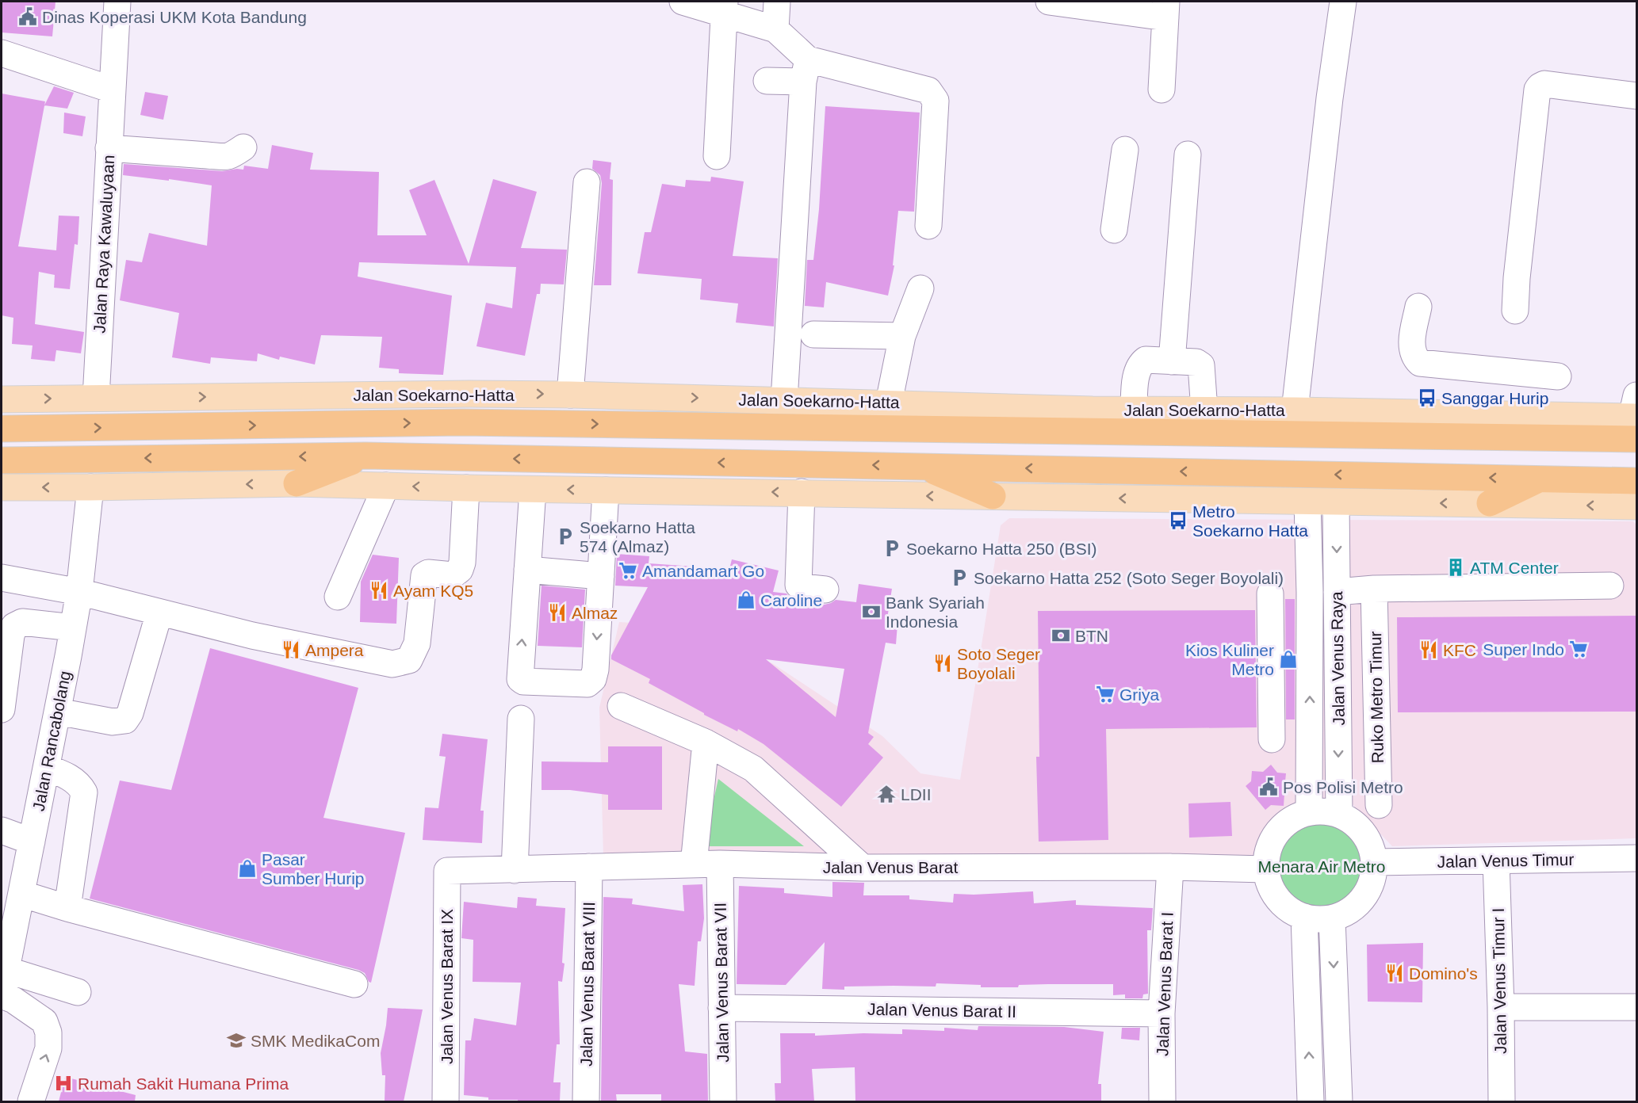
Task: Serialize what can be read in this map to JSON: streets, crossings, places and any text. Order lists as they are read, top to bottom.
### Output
{
  "streets": {
    "highway": ["Jalan Soekarno-Hatta"],
    "street": [
      "Jalan Raya Kawaluyaan",
      "Jalan Venus Raya",
      "Ruko Metro Timur",
      "Jalan Rancabolang",
      "Jalan Venus Timur",
      "Jalan Venus Barat",
      "Jalan Venus Timur I",
      "Jalan Venus Barat VII",
      "Jalan Venus Barat VIII",
      "Jalan Venus Barat I",
      "Jalan Venus Barat IX",
      "Jalan Venus Barat II"
    ]
  },
  "crossings": [
    ["Jalan Raya Kawaluyaan", "Jalan Soekarno-Hatta"],
    ["Jalan Venus Raya", "Ruko Metro Timur"],
    ["Jalan Venus Raya", "Jalan Venus Timur"],
    ["Jalan Venus Raya", "Jalan Venus Barat"],
    ["Jalan Venus Timur", "Jalan Venus Barat"],
    ["Jalan Venus Timur", "Jalan Venus Timur I"],
    ["Jalan Venus Barat", "Jalan Venus Barat VII"],
    ["Jalan Venus Barat", "Jalan Venus Barat VIII"],
    ["Jalan Venus Barat", "Jalan Venus Barat I"],
    ["Jalan Venus Barat", "Jalan Venus Barat IX"],
    ["Jalan Venus Barat VII", "Jalan Venus Barat II"],
    ["Jalan Venus Barat I", "Jalan Venus Barat II"]
  ],
  "parks": ["Menara Air Metro"],
  "places": {
    "public building": ["Dinas Koperasi UKM Kota Bandung", "Pos Polisi Metro"],
    "bus stop": ["Sanggar Hurip", "Metro Soekarno Hatta"],
    "parking": ["Soekarno Hatta 574 (Almaz)", "Soekarno Hatta 250 (BSI)", "Soekarno Hatta 252 (Soto Seger Boyolali)"],
    "building": ["ATM Center"],
    "supermarket": ["Amandamart Go", "Super Indo", "Griya"],
    "restaurant": [
      "Ayam KQ5",
      "Almaz",
      "Ampera",
      "KFC",
      "Soto Seger Boyolali",
      "Domino's"
    ],
    "shop": ["Caroline", "Kios Kuliner Metro", "Pasar Sumber Hurip"],
    "bank": ["Bank Syariah Indonesia", "BTN"],
    "temple": ["LDII"],
    "school or university": ["SMK MedikaCom"],
    "hospital": ["Rumah Sakit Humana Prima"]
  }
}
